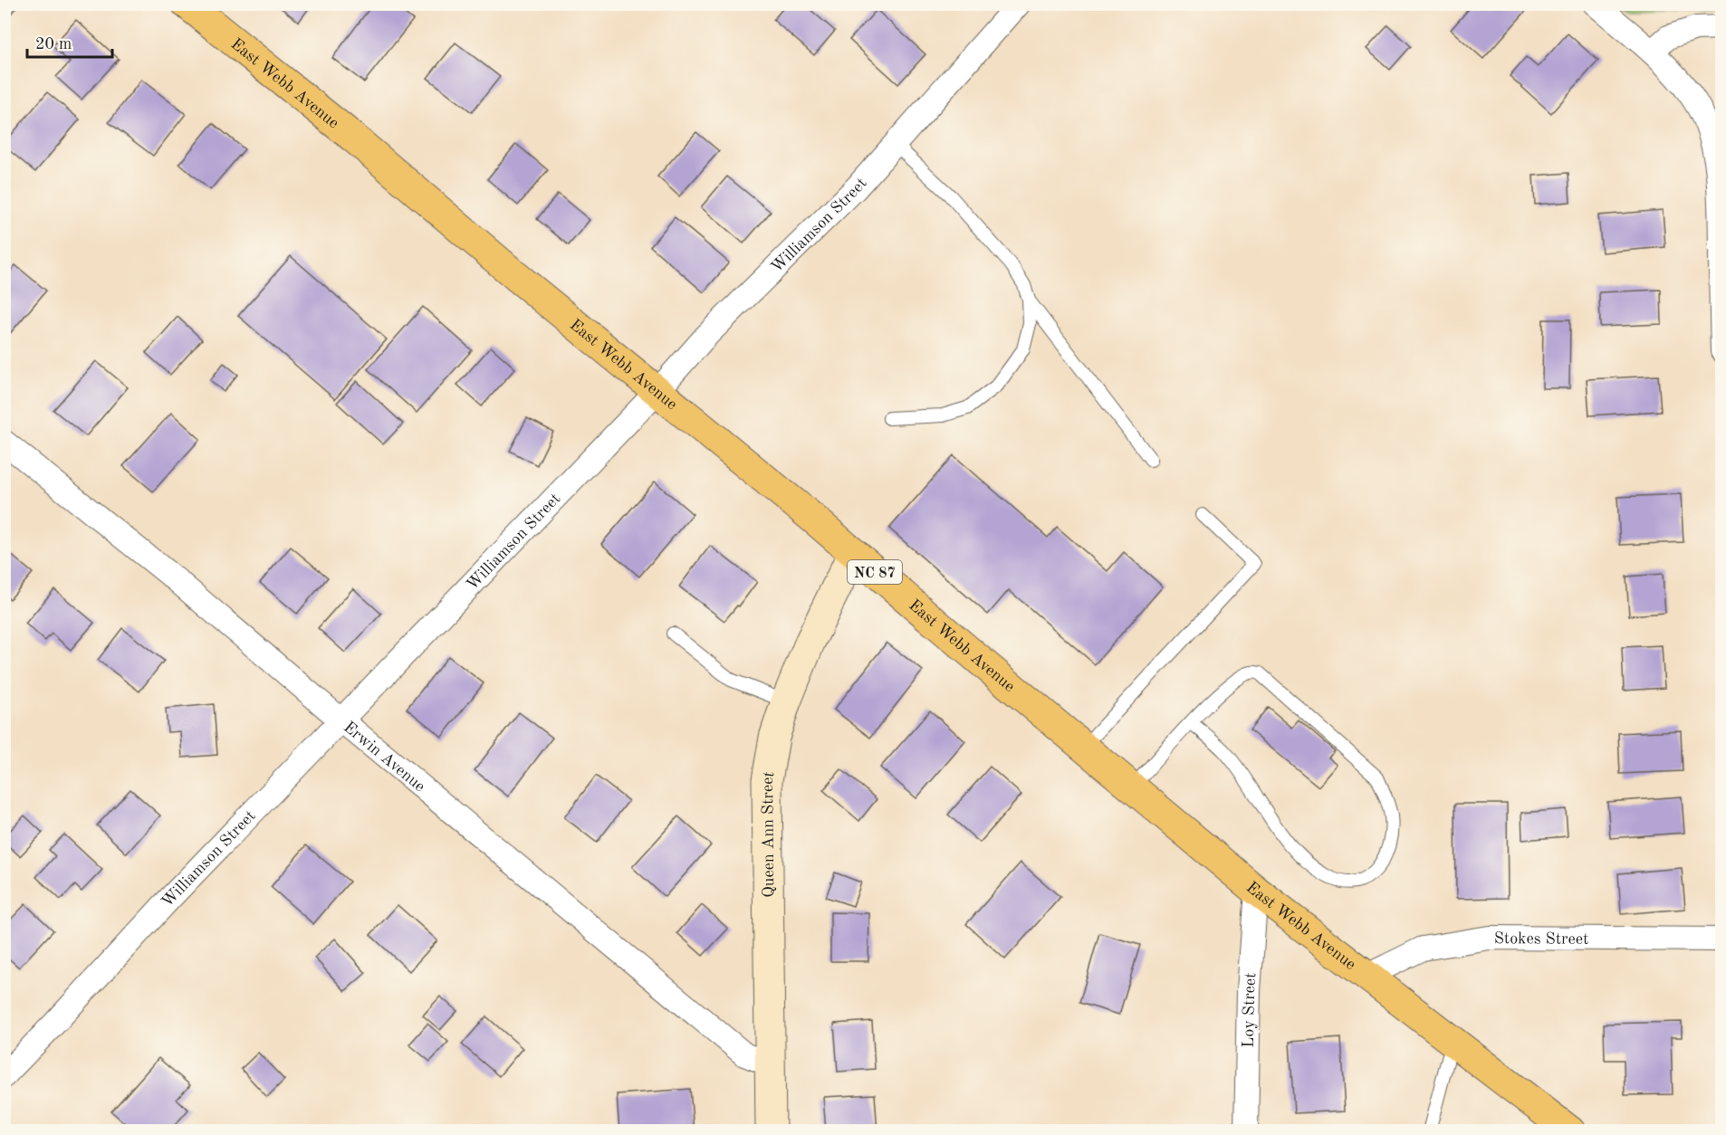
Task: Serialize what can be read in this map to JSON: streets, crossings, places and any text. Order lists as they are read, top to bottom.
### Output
{
  "streets": {
    "highway": ["East Webb Avenue", "NC 87"],
    "street": [
      "Williamson Street",
      "Erwin Avenue",
      "Queen Ann Street",
      "Stokes Street",
      "Loy Street"
    ]
  },
  "crossings": [
    ["East Webb Avenue", "Williamson Street"],
    ["East Webb Avenue", "Queen Ann Street"],
    ["East Webb Avenue", "Stokes Street"],
    ["East Webb Avenue", "Loy Street"],
    ["Williamson Street", "Erwin Avenue"],
    ["Erwin Avenue", "Queen Ann Street"]
  ],
  "scale_bar": "20 m"
}
